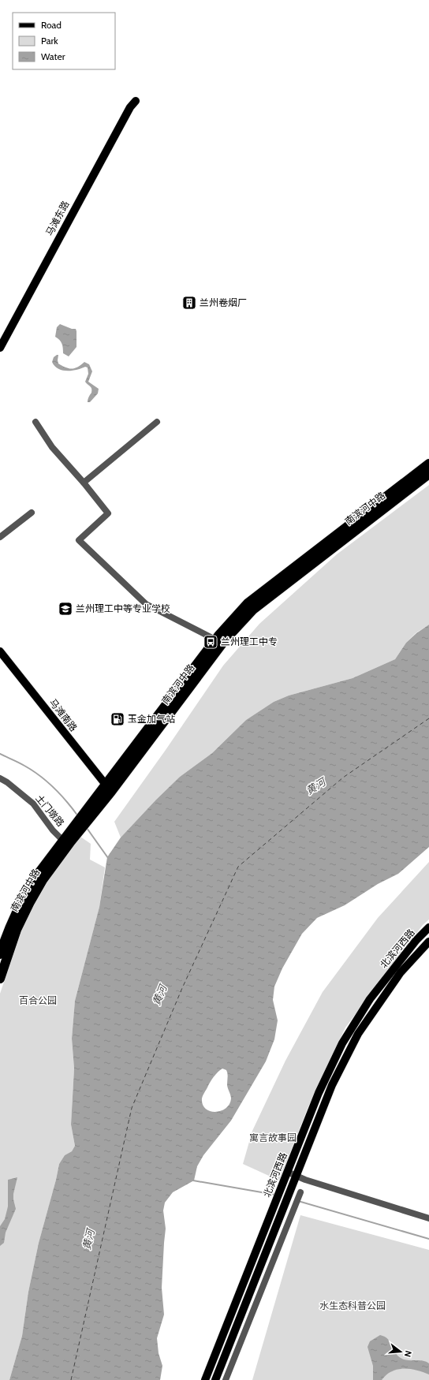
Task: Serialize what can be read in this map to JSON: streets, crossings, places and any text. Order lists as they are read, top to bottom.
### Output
{
  "streets": {
    "highway": ["南滨河中路"],
    "main road": ["马滩东路", "马滩南路", "北滨河西路"],
    "street": ["土门墩路"]
  },
  "crossings": [
    ["南滨河中路", "马滩南路"],
    ["南滨河中路", "土门墩路"]
  ],
  "water": ["黄河"],
  "parks": ["百合公园", "寓言故事园", "水生态科普公园"],
  "places": {
    "building": ["兰州卷烟厂"],
    "school or university": ["兰州理工中等专业学校"],
    "bus stop": ["兰州理工中专"],
    "fuel station": ["玉金加气站"]
  },
  "legend": ["Road", "Park", "Water"],
  "north": "right"
}
